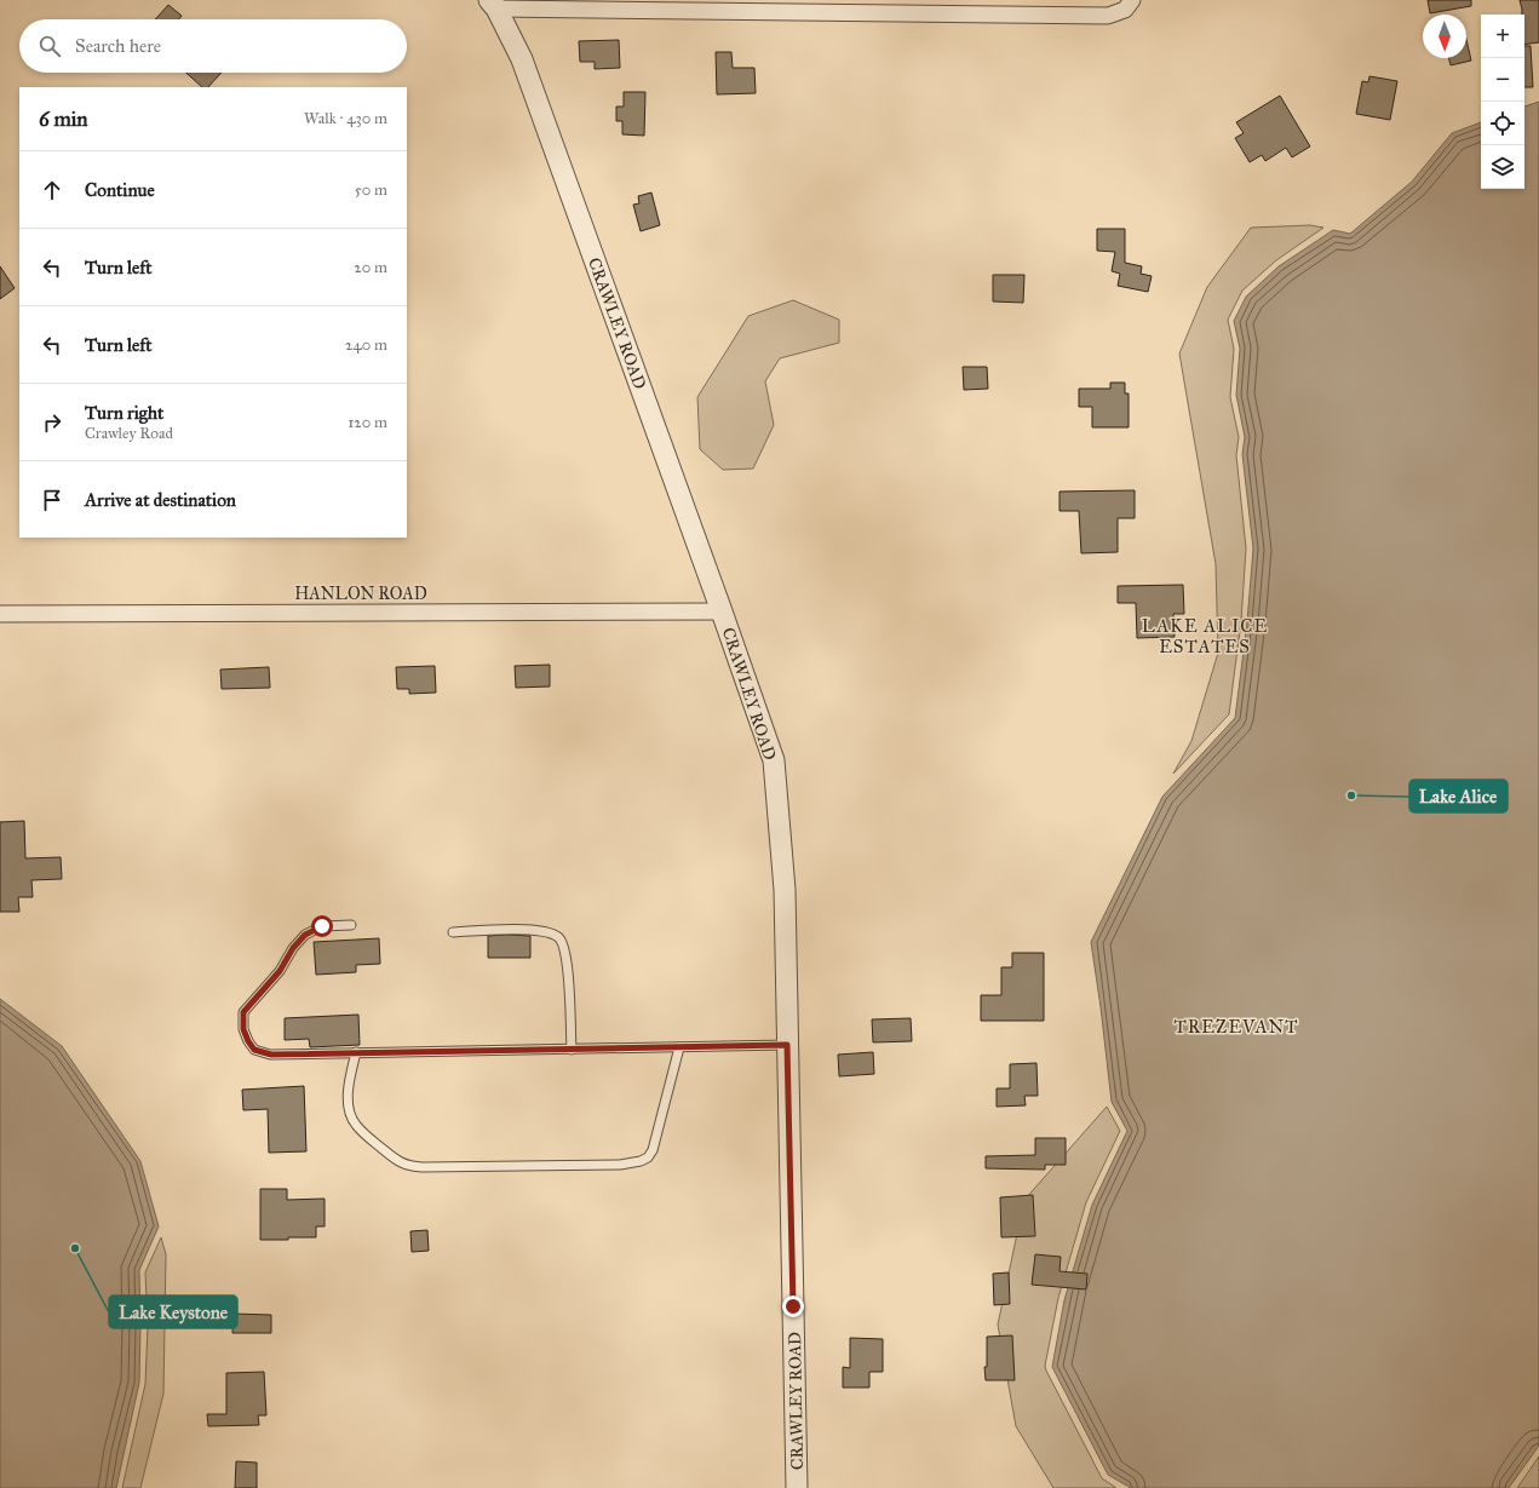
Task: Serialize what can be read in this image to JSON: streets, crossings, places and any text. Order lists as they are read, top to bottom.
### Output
{
  "streets": {
    "street": ["CRAWLEY ROAD", "HANLON ROAD"]
  },
  "crossings": [
    ["CRAWLEY ROAD", "HANLON ROAD"]
  ],
  "districts": ["LAKE ALICE ESTATES", "TREZEVANT"],
  "places": ["Lake Alice", "Lake Keystone"],
  "north": "bottom",
  "page": {
    "map_buttons": ["+", "−"],
    "search": "Search here",
    "heading": ["6 min", "Walk · 430 m"],
    "list": [
      ["Continue", "50 m"],
      ["Turn left", "20 m"],
      ["Turn left", "240 m"],
      ["Turn right", "Crawley Road", "120 m"],
      "Arrive at destination"
    ]
  }
}
